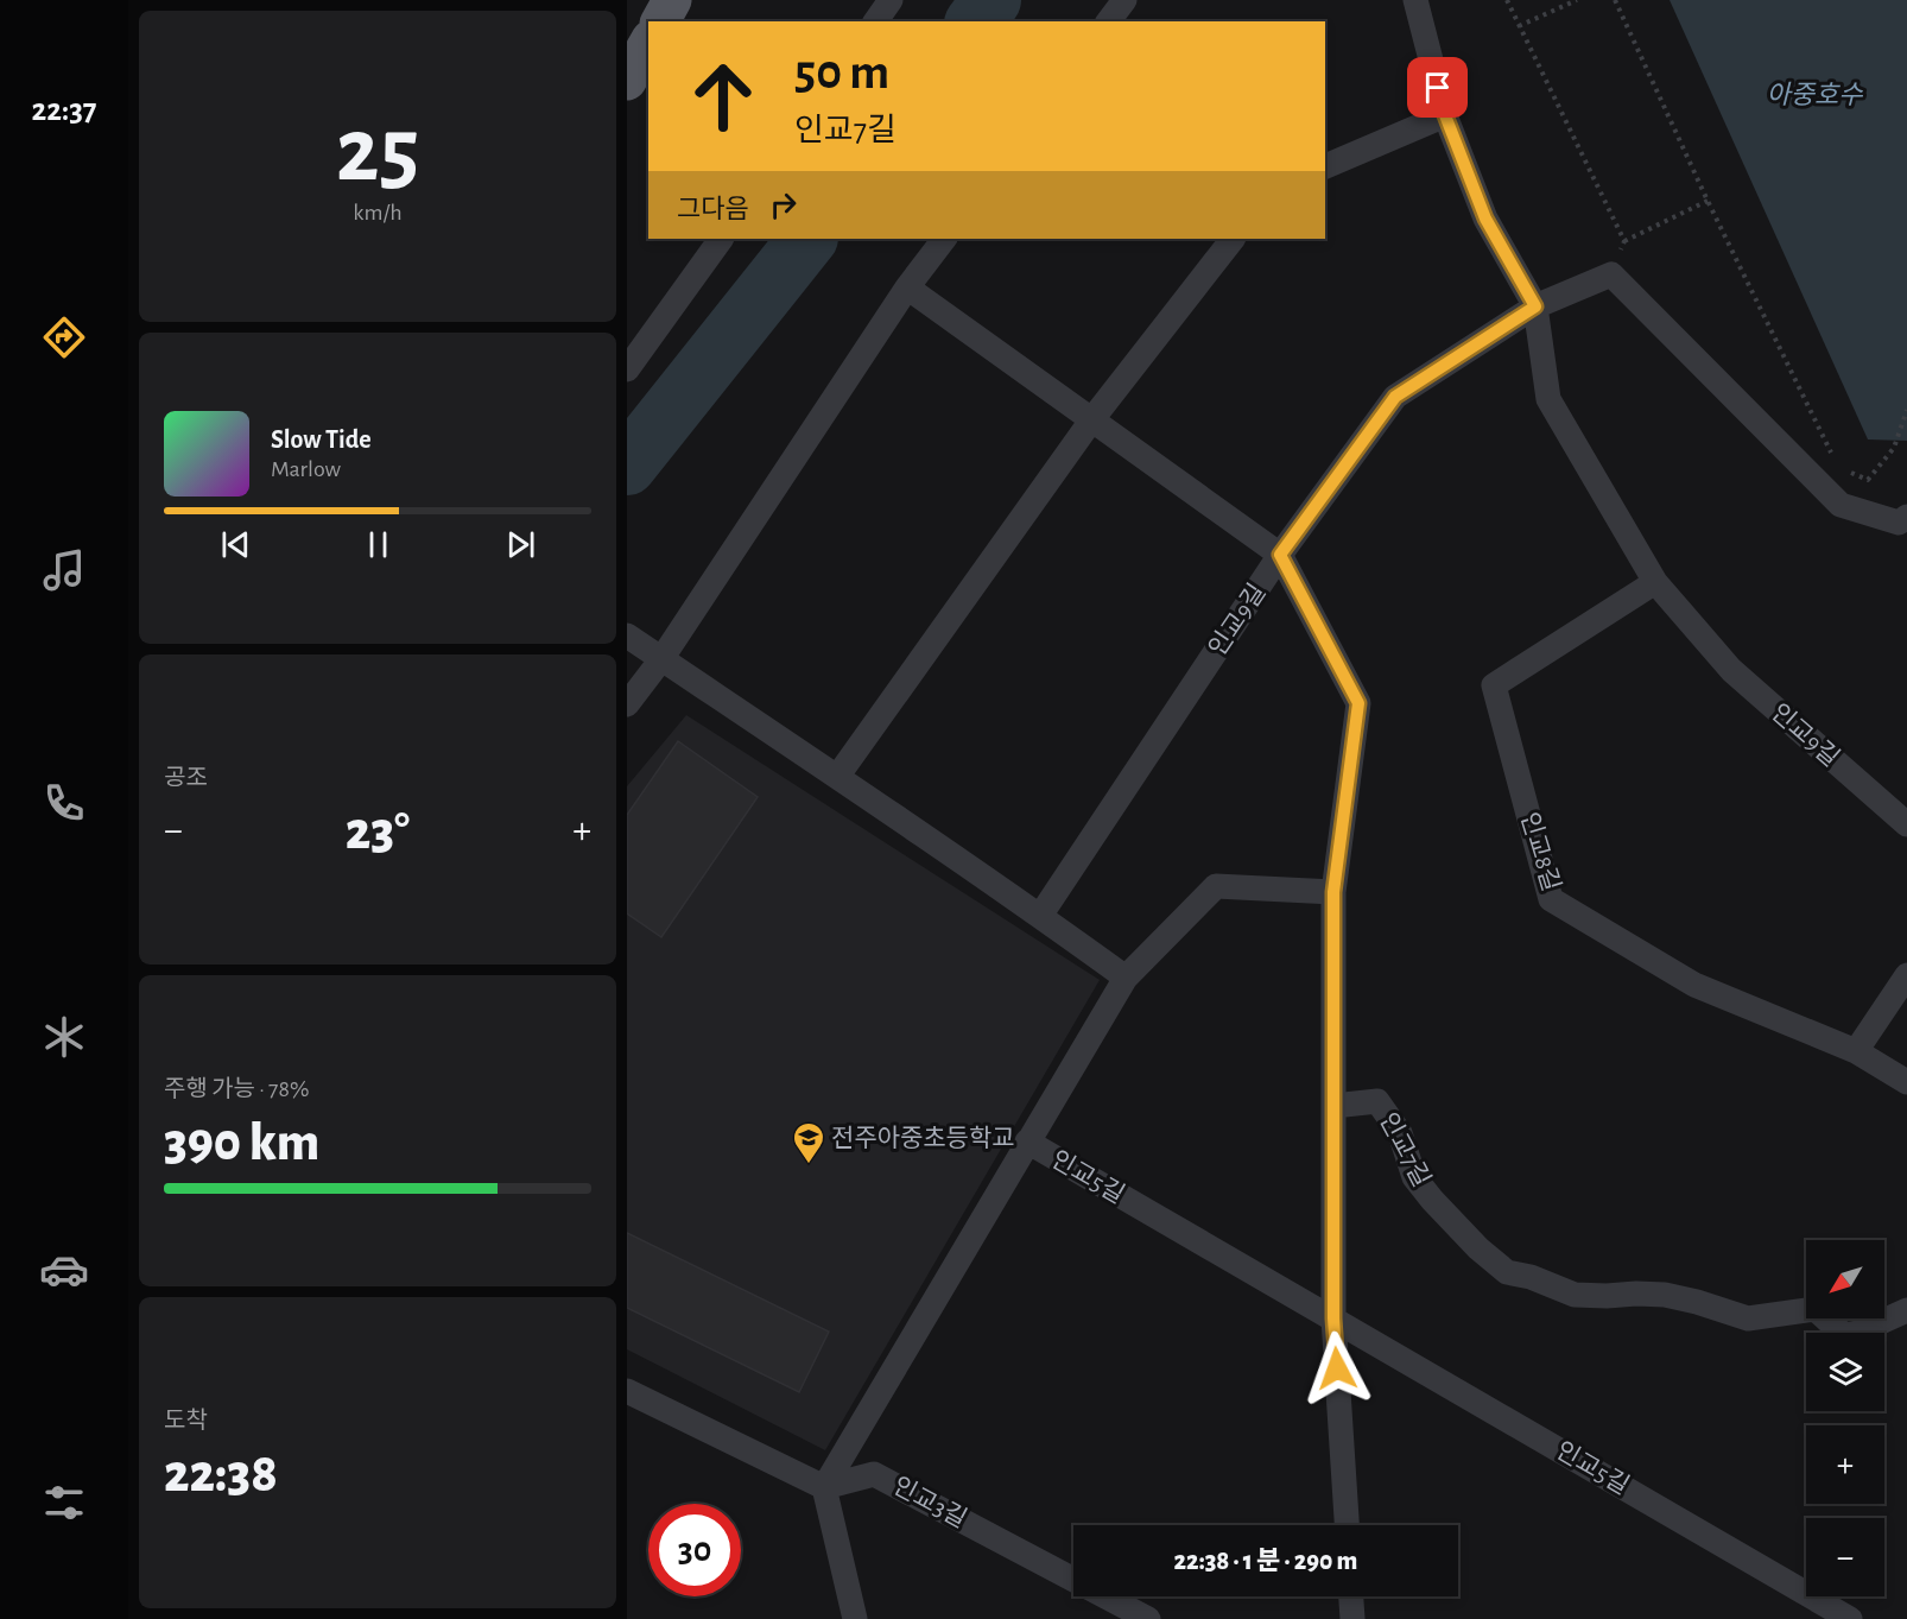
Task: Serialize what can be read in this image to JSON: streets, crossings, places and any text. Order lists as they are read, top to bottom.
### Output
{
  "streets": {
    "street": [
      "인교9길",
      "인교8길",
      "인교7길",
      "인교5길",
      "인교3길"
    ]
  },
  "crossings": [
    ["인교9길", "인교8길"]
  ],
  "water": ["아중호수"],
  "places": {
    "school or university": ["전주아중초등학교"]
  },
  "north": "bottom left",
  "page": {
    "tabs": "22:37",
    "tile": [
      ["25", "km/h"],
      "공조",
      ["주행 가능 · 78%", "390 km"],
      ["도착", "22:38"]
    ],
    "turn": ["50 m", "인교7길"],
    "then": "그다음",
    "song": ["Slow Tide", "Marlow"],
    "heat": ["−", "23°", "+"],
    "map_buttons": ["+", "−"],
    "limit": "30",
    "trip": "22:38 · 1 분 · 290 m"
  }
}
